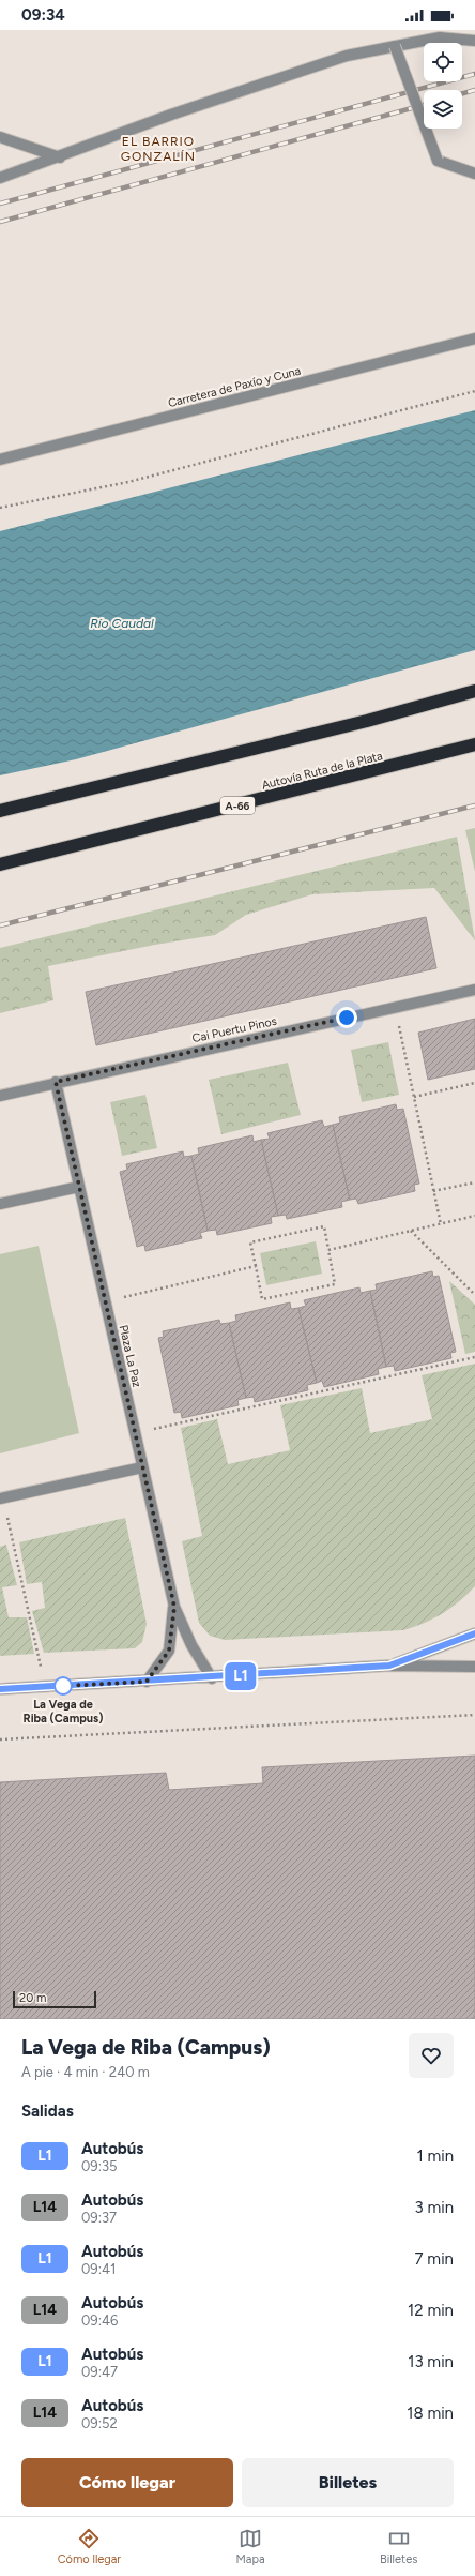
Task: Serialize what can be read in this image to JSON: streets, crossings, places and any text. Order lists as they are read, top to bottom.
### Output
{
  "streets": {
    "highway": ["Autovía Ruta de la Plata", "A-66"],
    "street": ["Carretera de Paxío y Cuna", "Cai Puertu Pinos", "Plaza La Paz"]
  },
  "crossings": [
    ["Cai Puertu Pinos", "Plaza La Paz"]
  ],
  "districts": ["EL BARRIO GONZALÍN"],
  "water": ["Río Caudal"],
  "places": ["La Vega de Riba (Campus)"],
  "lines": ["bus line L1"],
  "scale_bar": "20 m",
  "page": {
    "status": "09:34",
    "on_map": "L1",
    "scale": "20 m",
    "heading": [
      ["La Vega de Riba (Campus)", "A pie · 4 min · 240 m"],
      "Salidas"
    ],
    "list": [
      {
        "mark": "L1",
        "name": "Autobús",
        "note": "09:35",
        "value": "1 min"
      },
      {
        "mark": "L14",
        "name": "Autobús",
        "note": "09:37",
        "value": "3 min"
      },
      {
        "mark": "L1",
        "name": "Autobús",
        "note": "09:41",
        "value": "7 min"
      },
      {
        "mark": "L14",
        "name": "Autobús",
        "note": "09:46",
        "value": "12 min"
      },
      {
        "mark": "L1",
        "name": "Autobús",
        "note": "09:47",
        "value": "13 min"
      },
      {
        "mark": "L14",
        "name": "Autobús",
        "note": "09:52",
        "value": "18 min"
      }
    ],
    "buttons": ["Cómo llegar", "Billetes"],
    "tabs": ["Cómo llegar", "Mapa", "Billetes"]
  }
}
